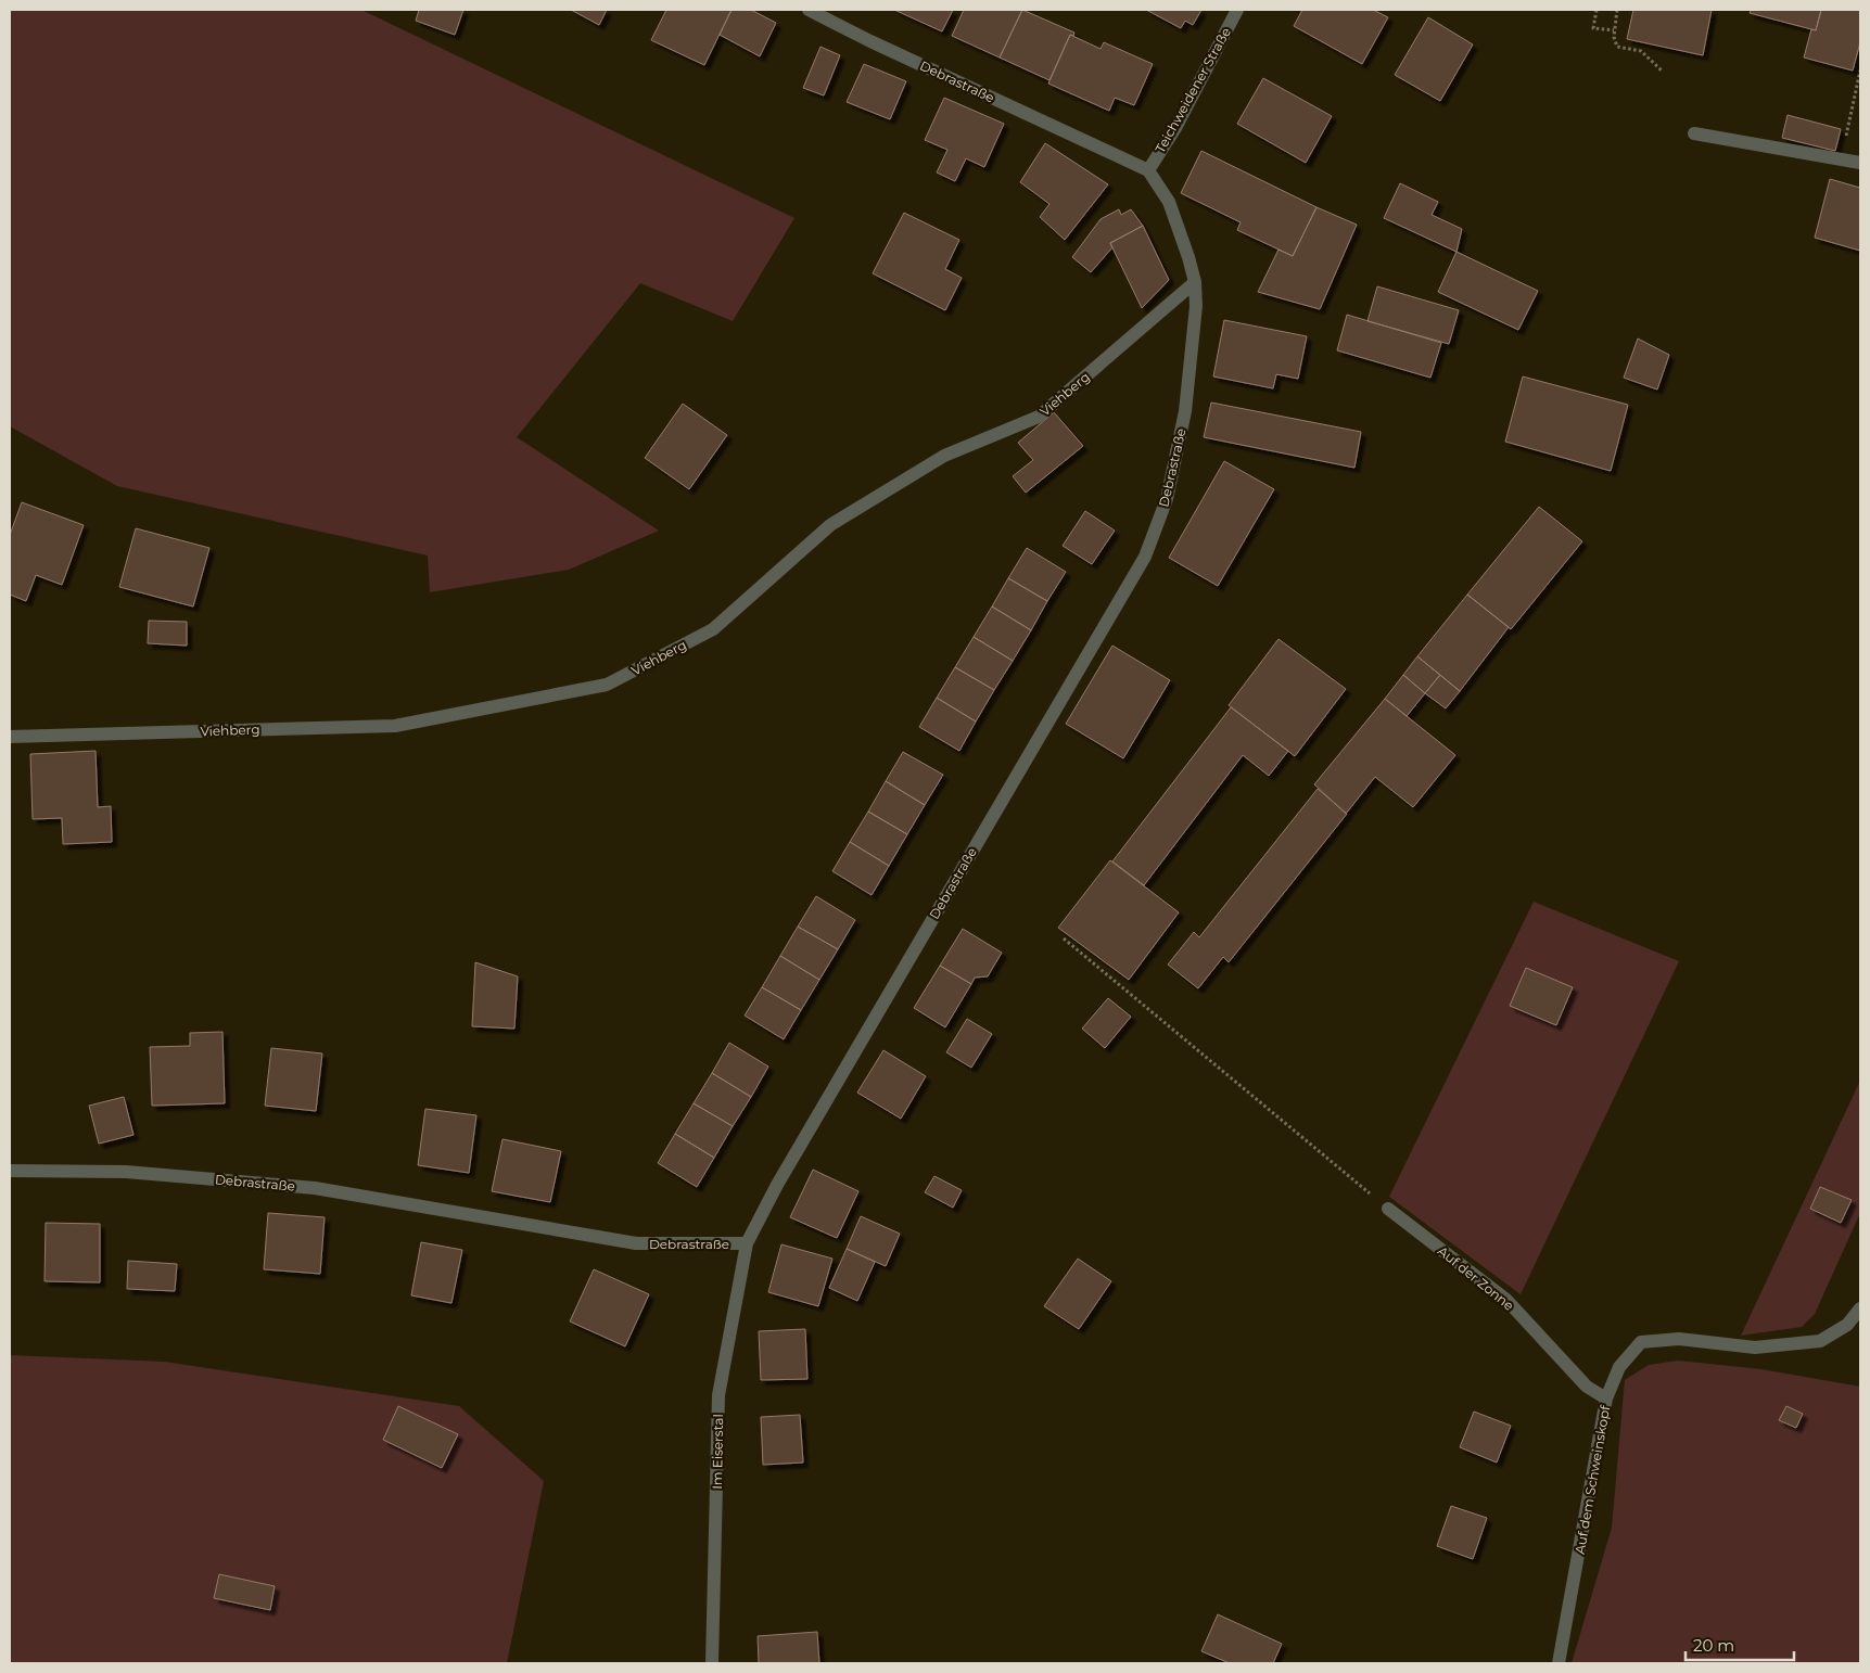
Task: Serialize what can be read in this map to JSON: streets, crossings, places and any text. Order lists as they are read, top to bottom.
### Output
{
  "streets": {
    "street": [
      "Debrastraße",
      "Teichweidener Straße",
      "Viehberg",
      "Auf der Zonne",
      "Im Eiserstal",
      "Auf dem Schweinskopf"
    ]
  },
  "crossings": [
    ["Debrastraße", "Teichweidener Straße"],
    ["Debrastraße", "Viehberg"],
    ["Debrastraße", "Im Eiserstal"],
    ["Auf der Zonne", "Auf dem Schweinskopf"]
  ],
  "scale_bar": "20 m"
}
